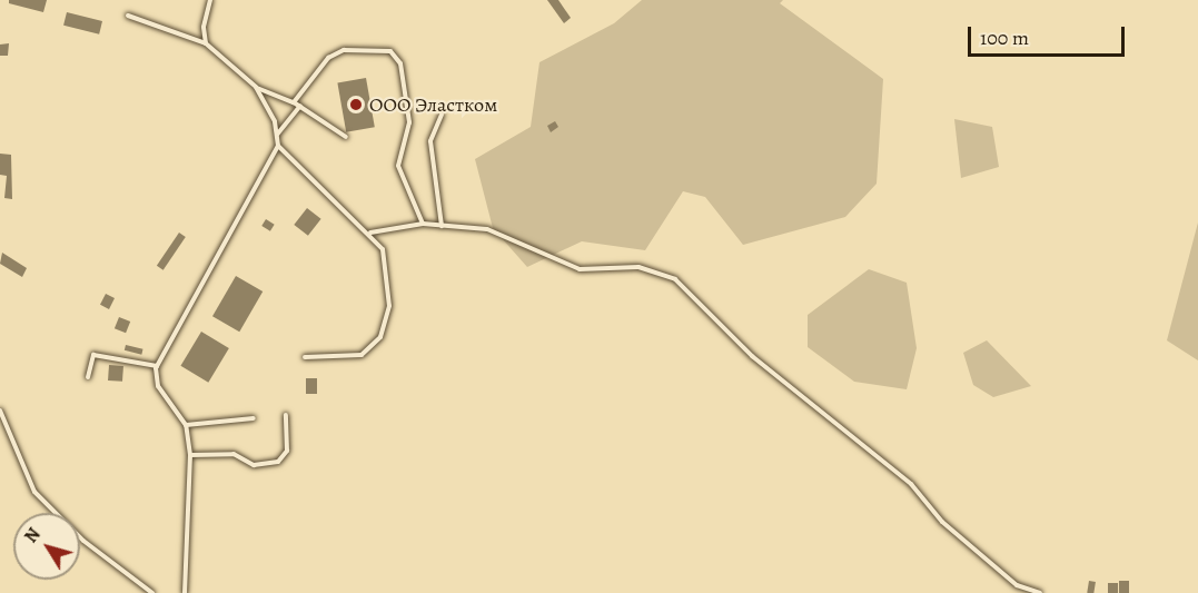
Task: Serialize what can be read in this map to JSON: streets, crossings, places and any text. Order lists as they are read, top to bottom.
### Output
{
  "places": ["ООО Эластком"],
  "scale_bar": "100 m",
  "north": "top left"
}
